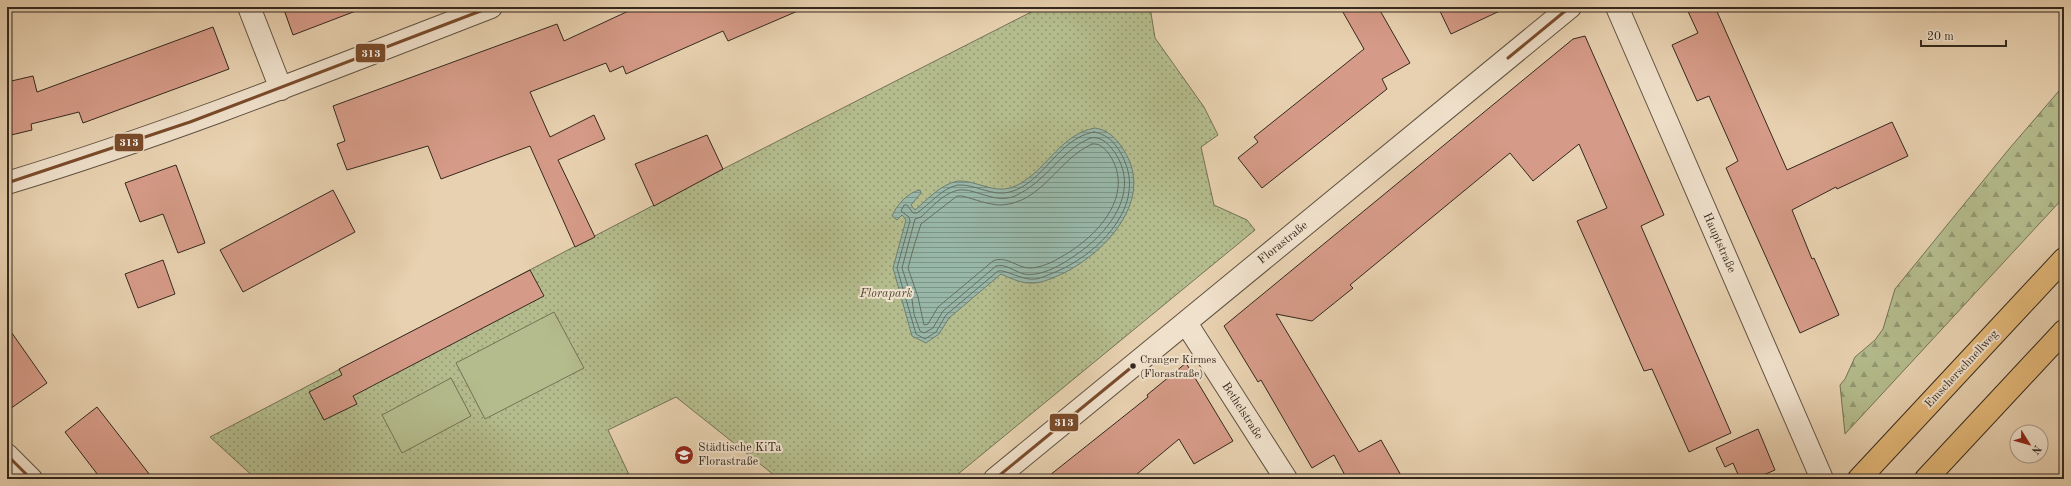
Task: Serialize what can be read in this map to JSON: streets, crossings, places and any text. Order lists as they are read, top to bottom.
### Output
{
  "streets": {
    "highway": ["Emscherschnellweg"],
    "street": ["Florastraße", "Hauptstraße", "Bethelstraße"]
  },
  "crossings": [
    ["Florastraße", "Bethelstraße"]
  ],
  "parks": ["Florapark"],
  "places": {
    "other": ["Cranger Kirmes (Florastraße)"],
    "school or university": ["Städtische KiTa Florastraße"]
  },
  "lines": ["transit line 313"],
  "scale_bar": "20 m",
  "north": "bottom right"
}
